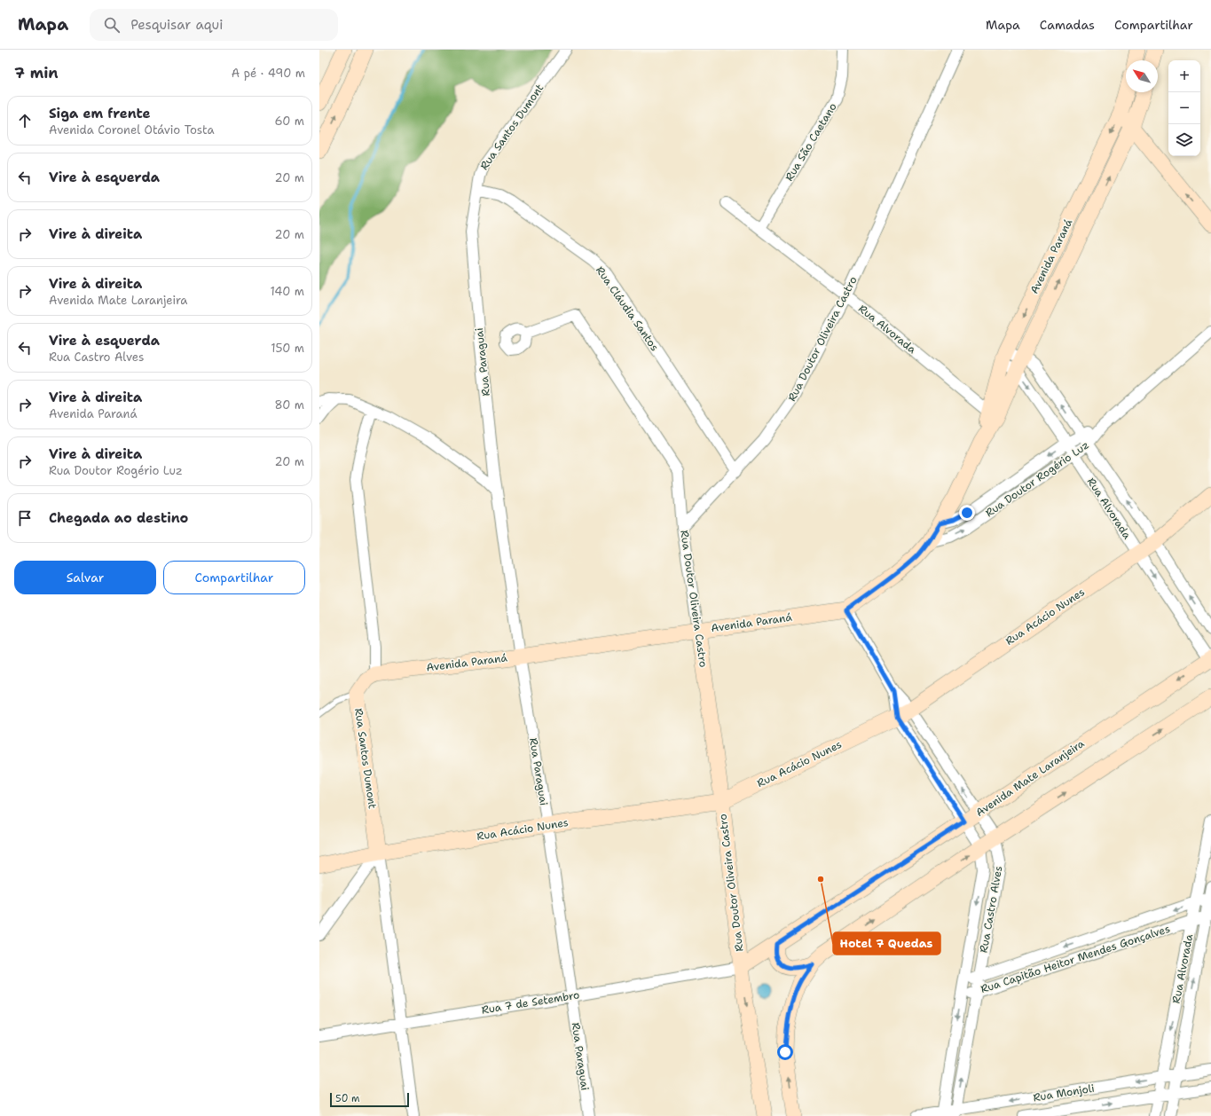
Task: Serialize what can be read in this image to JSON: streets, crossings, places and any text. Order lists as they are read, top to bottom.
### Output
{
  "streets": {
    "street": [
      "Rua Santos Dumont",
      "Rua São Caetano",
      "Avenida Paraná",
      "Rua Cláudia Santos",
      "Rua Alvorada",
      "Rua Doutor Oliveira Castro",
      "Rua Paraguai",
      "Rua Doutor Rogério Luz",
      "Rua Acácio Nunes",
      "Avenida Mate Laranjeira",
      "Rua Castro Alves",
      "Rua Capitão Heitor Mendes Gonçalves",
      "Rua 7 de Setembro",
      "Rua Monjoli"
    ]
  },
  "crossings": [
    ["Rua Santos Dumont", "Avenida Paraná"],
    ["Rua Santos Dumont", "Rua Cláudia Santos"],
    ["Rua Santos Dumont", "Rua Paraguai"],
    ["Rua Santos Dumont", "Rua Acácio Nunes"],
    ["Rua Santos Dumont", "Rua 7 de Setembro"],
    ["Rua São Caetano", "Rua Alvorada"],
    ["Avenida Paraná", "Rua Alvorada"],
    ["Avenida Paraná", "Rua Doutor Oliveira Castro"],
    ["Avenida Paraná", "Rua Paraguai"],
    ["Avenida Paraná", "Rua Doutor Rogério Luz"],
    ["Avenida Paraná", "Rua Castro Alves"],
    ["Rua Cláudia Santos", "Rua Doutor Oliveira Castro"],
    ["Rua Alvorada", "Rua Doutor Oliveira Castro"],
    ["Rua Alvorada", "Rua Doutor Rogério Luz"],
    ["Rua Alvorada", "Rua Acácio Nunes"],
    ["Rua Alvorada", "Avenida Mate Laranjeira"],
    ["Rua Alvorada", "Rua Capitão Heitor Mendes Gonçalves"],
    ["Rua Alvorada", "Rua Monjoli"],
    ["Rua Doutor Oliveira Castro", "Rua Acácio Nunes"],
    ["Rua Doutor Oliveira Castro", "Avenida Mate Laranjeira"],
    ["Rua Doutor Oliveira Castro", "Rua 7 de Setembro"],
    ["Rua Paraguai", "Rua Acácio Nunes"],
    ["Rua Paraguai", "Rua 7 de Setembro"],
    ["Rua Acácio Nunes", "Rua Castro Alves"],
    ["Avenida Mate Laranjeira", "Rua Castro Alves"],
    ["Avenida Mate Laranjeira", "Rua 7 de Setembro"],
    ["Rua Castro Alves", "Rua Capitão Heitor Mendes Gonçalves"],
    ["Rua Castro Alves", "Rua Monjoli"]
  ],
  "places": ["Hotel 7 Quedas"],
  "scale_bar": "50 m",
  "north": "top left",
  "page": {
    "header": "Mapa",
    "search": "Pesquisar aqui",
    "nav": ["Mapa", "Camadas", "Compartilhar"],
    "heading": ["7 min", "A pé · 490 m"],
    "map_buttons": ["+", "−"],
    "list": [
      ["Siga em frente", "Avenida Coronel Otávio Tosta", "60 m"],
      ["Vire à esquerda", "20 m"],
      ["Vire à direita", "20 m"],
      ["Vire à direita", "Avenida Mate Laranjeira", "140 m"],
      ["Vire à esquerda", "Rua Castro Alves", "150 m"],
      ["Vire à direita", "Avenida Paraná", "80 m"],
      ["Vire à direita", "Rua Doutor Rogério Luz", "20 m"],
      "Chegada ao destino"
    ],
    "buttons": ["Salvar", "Compartilhar"],
    "scale": "50 m"
  }
}
